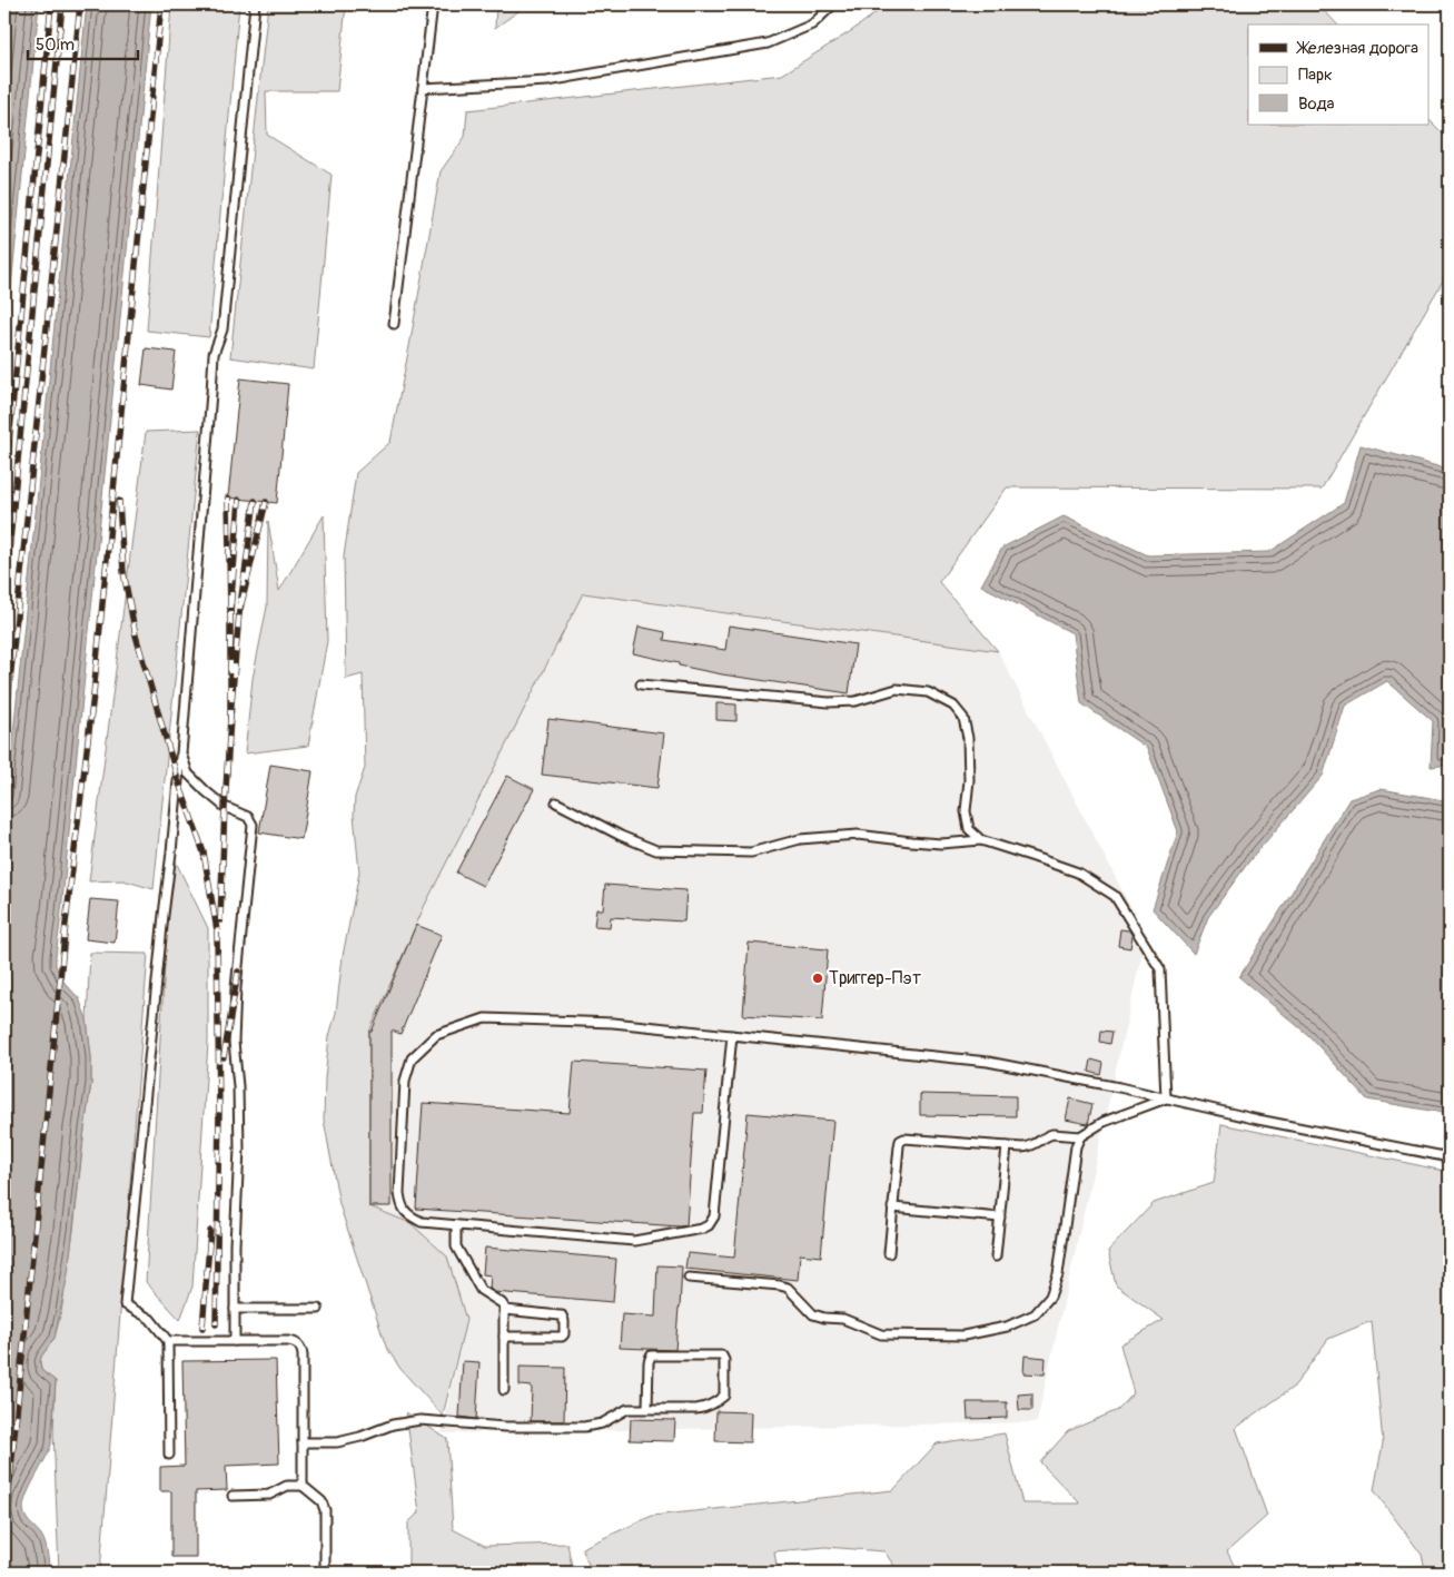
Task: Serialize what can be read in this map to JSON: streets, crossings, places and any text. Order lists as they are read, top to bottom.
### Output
{
  "places": ["Триггер-Пэт"],
  "legend": ["Железная дорога", "Парк", "Вода"],
  "scale_bar": "50 m"
}
